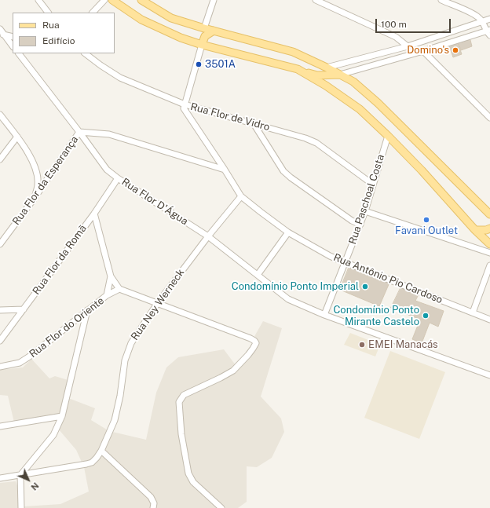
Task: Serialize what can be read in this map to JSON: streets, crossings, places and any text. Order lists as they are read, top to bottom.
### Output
{
  "streets": {
    "street": [
      "Rua Flor de Vidro",
      "Rua Flor da Esperança",
      "Rua Paschoal Costa",
      "Rua Flor D'Água",
      "Rua Flor da Romã",
      "Rua Antônio Pio Cardoso",
      "Rua Ney Werneck",
      "Rua Flor do Oriente"
    ]
  },
  "crossings": [
    ["Rua Flor de Vidro", "Rua Paschoal Costa"],
    ["Rua Flor de Vidro", "Rua Antônio Pio Cardoso"],
    ["Rua Flor da Esperança", "Rua Flor D'Água"],
    ["Rua Paschoal Costa", "Rua Flor D'Água"],
    ["Rua Paschoal Costa", "Rua Antônio Pio Cardoso"],
    ["Rua Flor D'Água", "Rua Flor da Romã"],
    ["Rua Flor D'Água", "Rua Ney Werneck"],
    ["Rua Flor da Romã", "Rua Flor do Oriente"],
    ["Rua Antônio Pio Cardoso", "Rua Ney Werneck"]
  ],
  "places": [
    "Domino's",
    "3501A",
    "Favani Outlet",
    "Condomínio Ponto Imperial",
    "Condomínio Ponto Mirante Castelo",
    "EMEI Manacás"
  ],
  "legend": ["Rua", "Edifício"],
  "scale_bar": "100 m",
  "north": "bottom right"
}
